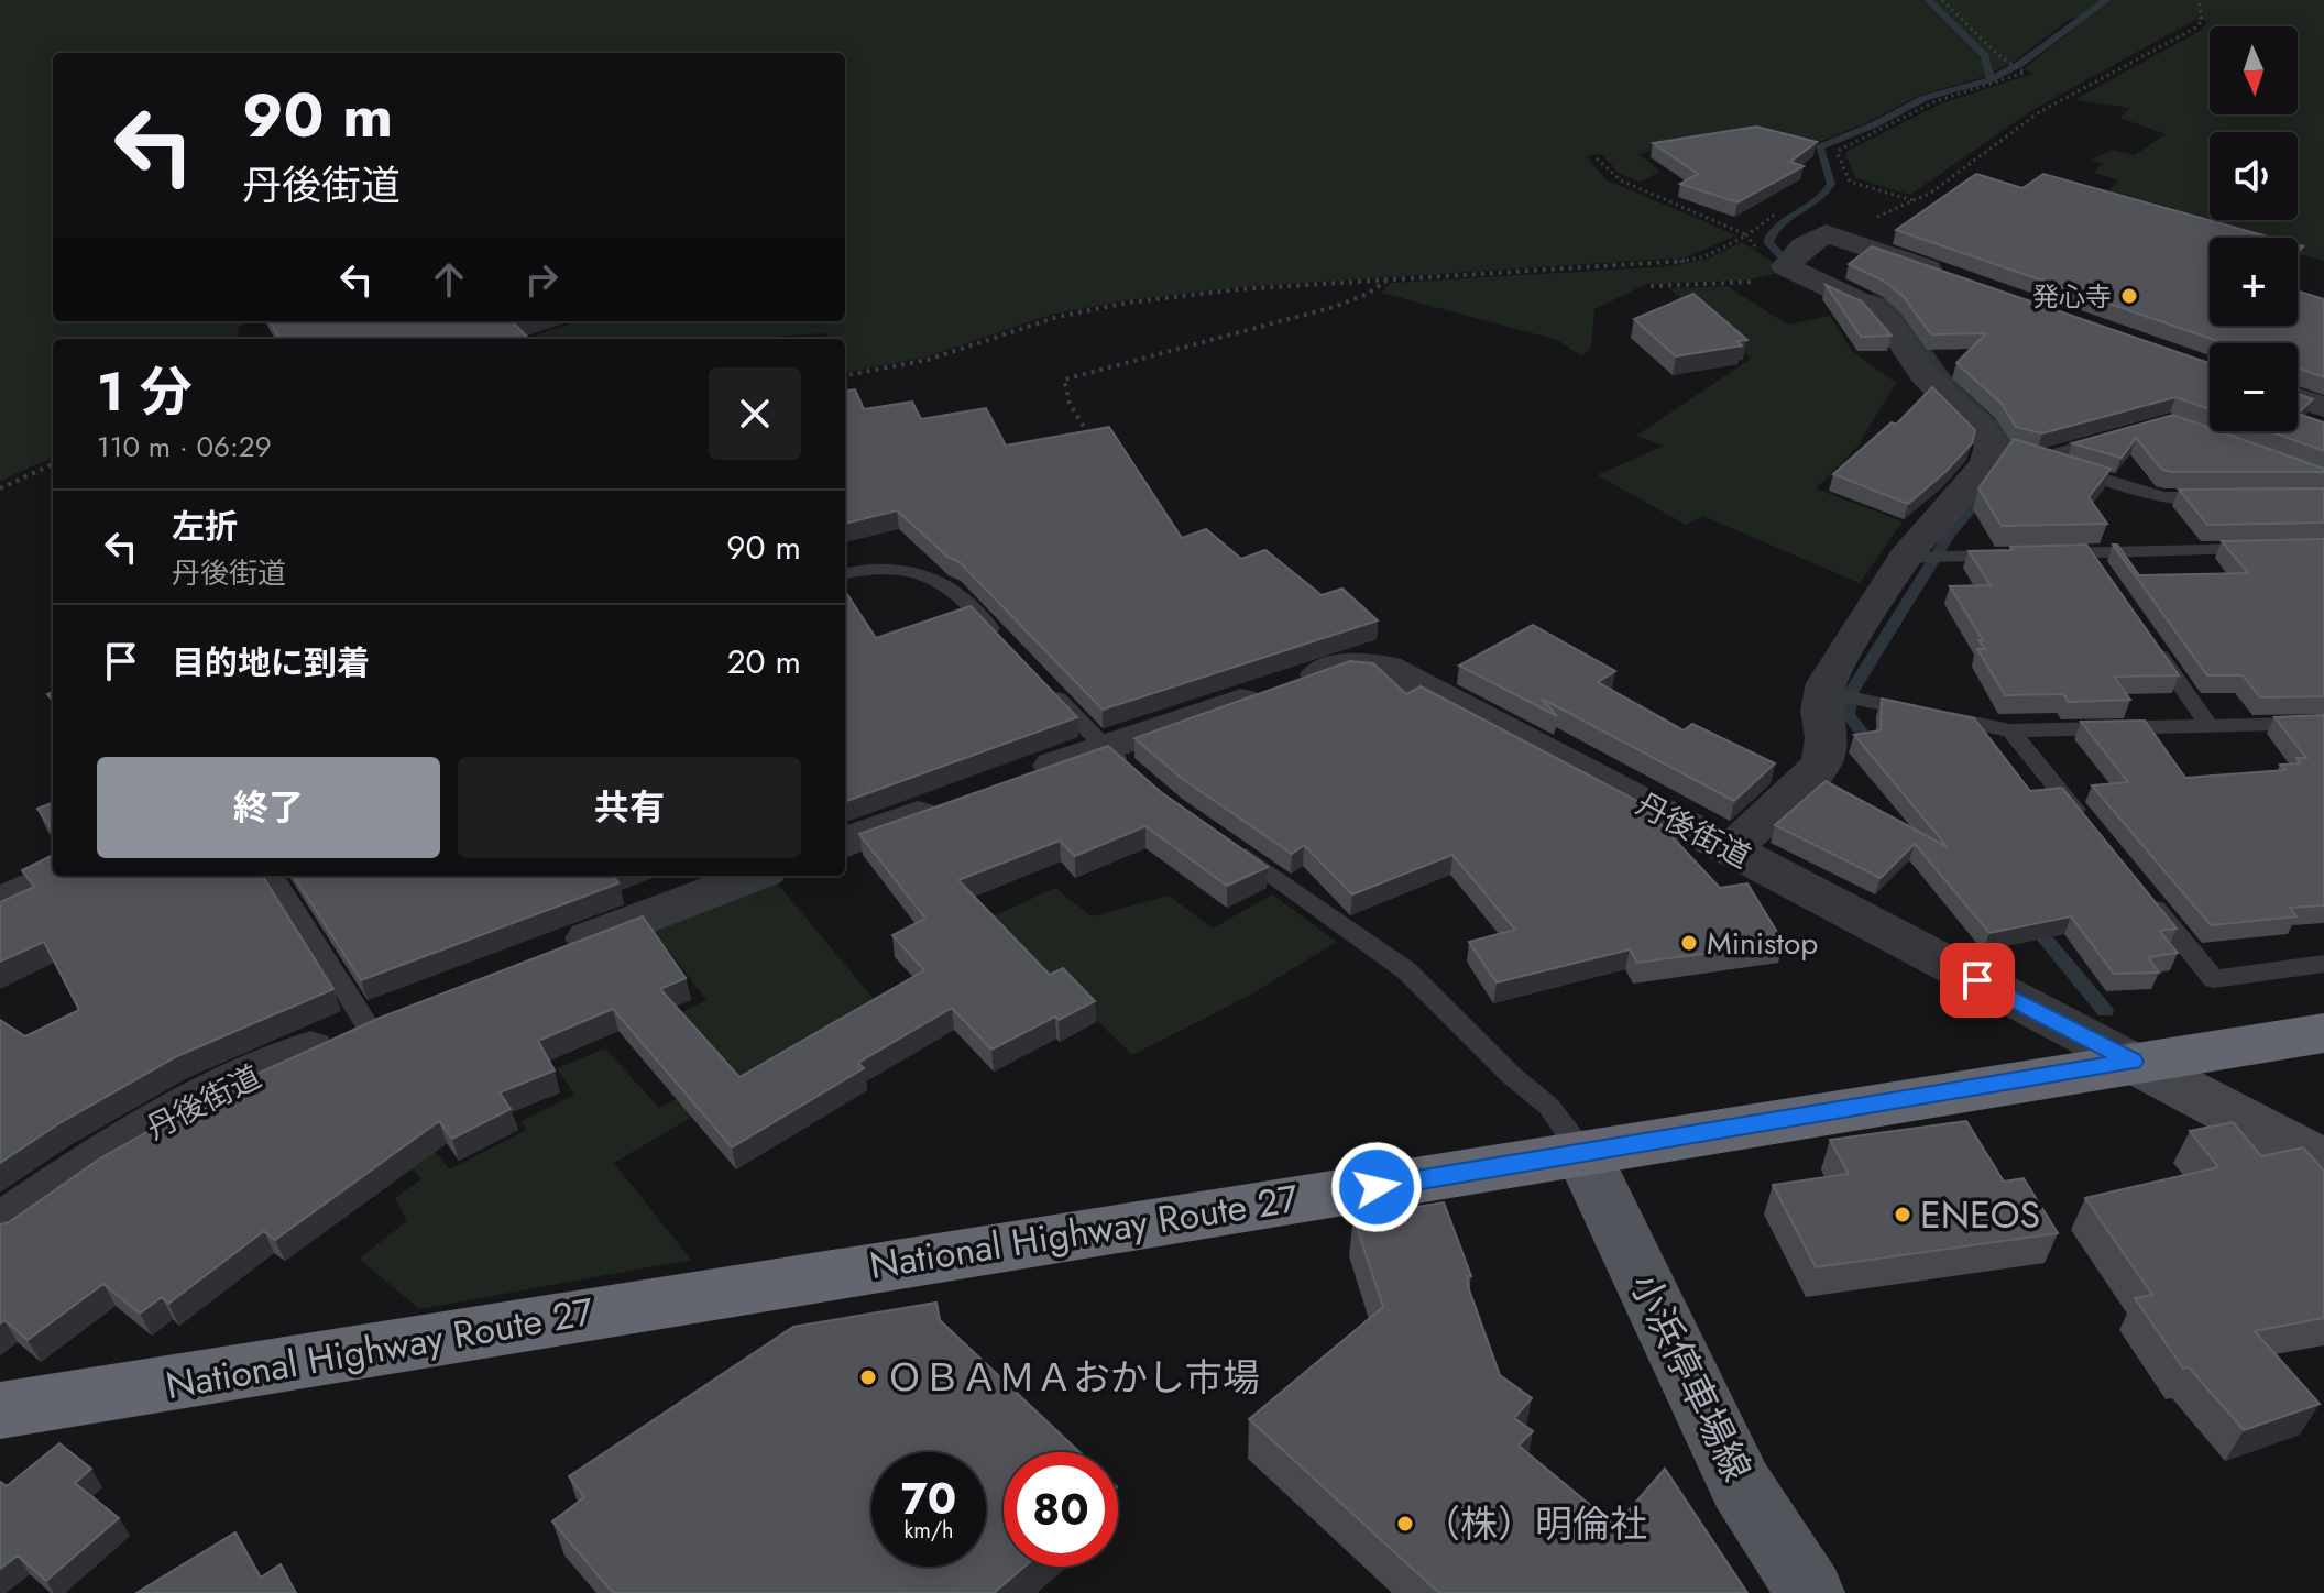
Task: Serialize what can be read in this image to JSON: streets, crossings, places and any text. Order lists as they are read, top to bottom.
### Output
{
  "streets": {
    "highway": ["National Highway Route 27"],
    "main road": ["小浜停車場線"],
    "street": ["丹後街道"]
  },
  "crossings": [
    ["丹後街道", "National Highway Route 27"],
    ["National Highway Route 27", "小浜停車場線"]
  ],
  "places": [
    "発心寺",
    "Ministop",
    "ENEOS",
    "ＯＢＡＭＡおかし市場",
    "（株）明倫社"
  ],
  "north": "bottom",
  "page": {
    "map_buttons": ["+", "−"],
    "turn": ["90 m", "丹後街道"],
    "heading": ["1 分", "110 m · 06:29"],
    "list": [
      {
        "name": "左折",
        "note": "丹後街道",
        "value": "90 m"
      },
      {
        "name": "目的地に到着",
        "value": "20 m"
      }
    ],
    "buttons": ["終了", "共有"],
    "speed": "70 km/h",
    "limit": "80"
  }
}
